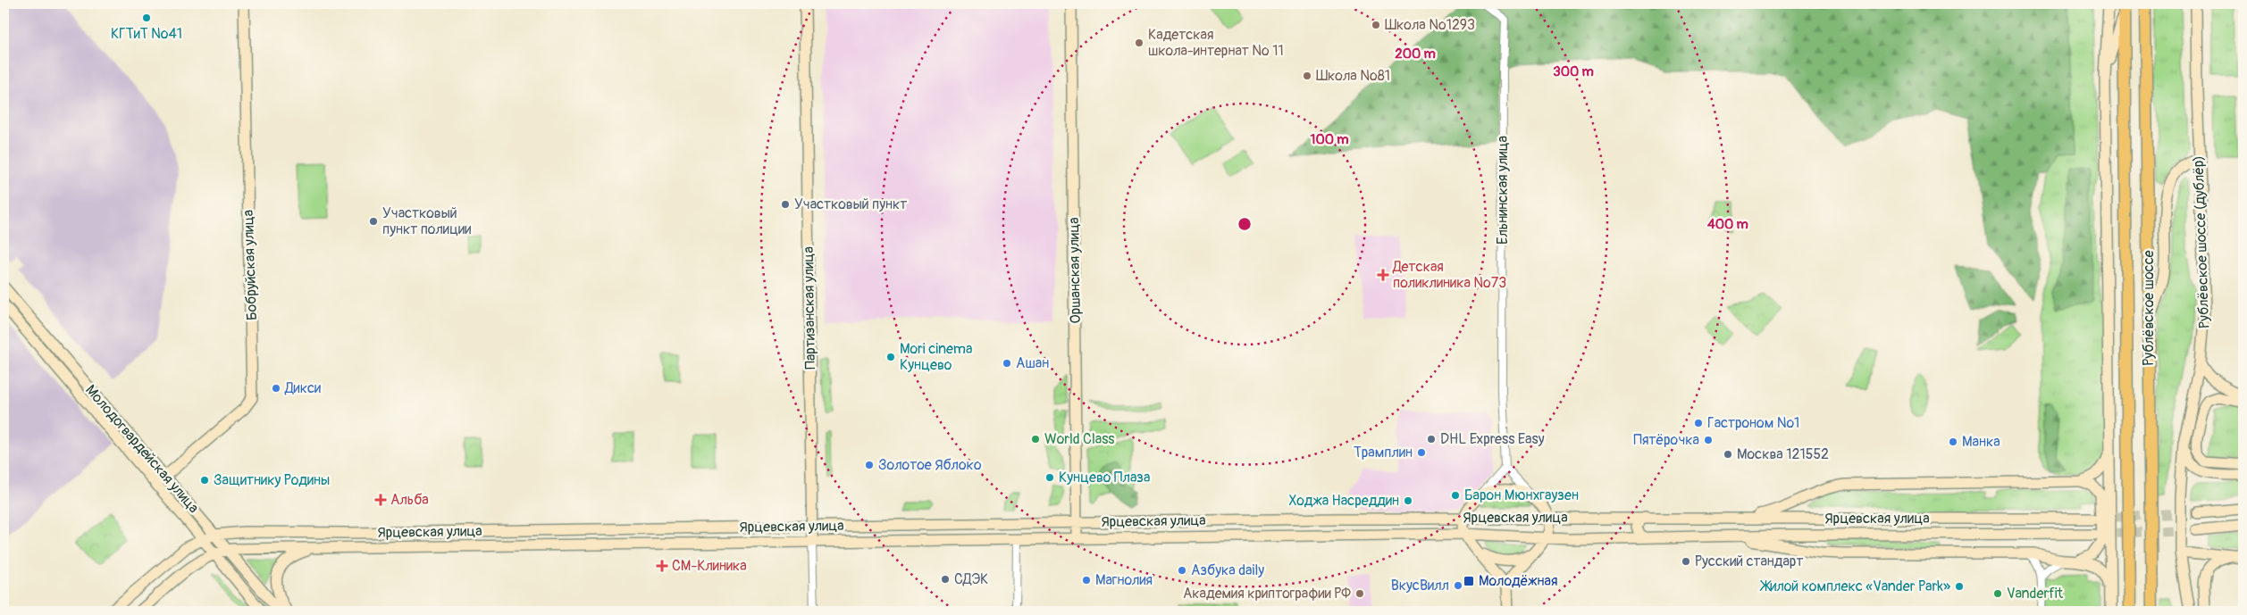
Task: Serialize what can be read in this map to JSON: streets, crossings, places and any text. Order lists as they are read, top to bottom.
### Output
{
  "streets": {
    "main road": [
      "Рублёвское шоссе (дублёр)",
      "Бобруйская улица",
      "Оршанская улица",
      "Партизанская улица",
      "Рублёвское шоссе",
      "Молодогвардейская улица",
      "Ярцевская улица"
    ],
    "street": ["Ельнинская улица"]
  },
  "crossings": [
    ["Бобруйская улица", "Молодогвардейская улица"],
    ["Оршанская улица", "Ярцевская улица"],
    ["Партизанская улица", "Ярцевская улица"],
    ["Молодогвардейская улица", "Ярцевская улица"]
  ],
  "places": {
    "other": [
      "КГТиТ №41",
      "Школа №1293",
      "Кадетская школа-интернат № 11",
      "Школа №81",
      "Участковый пункт",
      "Участковый пункт полиции",
      "Mori cinema Кунцево",
      "Ашан",
      "Дикси",
      "Гастроном №1",
      "World Class",
      "DHL Express Easy",
      "Пятёрочка",
      "Манка",
      "Трамплин",
      "Москва 121552",
      "Золотое Яблоко",
      "Кунцево Плаза",
      "Защитнику Родины",
      "Барон Мюнхгаузен",
      "Ходжа Насреддин",
      "Русский стандарт",
      "Азбука daily",
      "СДЭК",
      "Магнолия",
      "ВкусВилл",
      "Жилой комплекс «Vander Park»",
      "Академия криптографии РФ",
      "Vanderfit"
    ],
    "health": ["Детская поликлиника №73", "Альба", "СМ-Клиника"],
    "transit": ["Молодёжная"]
  },
  "rings": [
    "200 m",
    "300 m",
    "100 m",
    "400 m"
  ]
}
